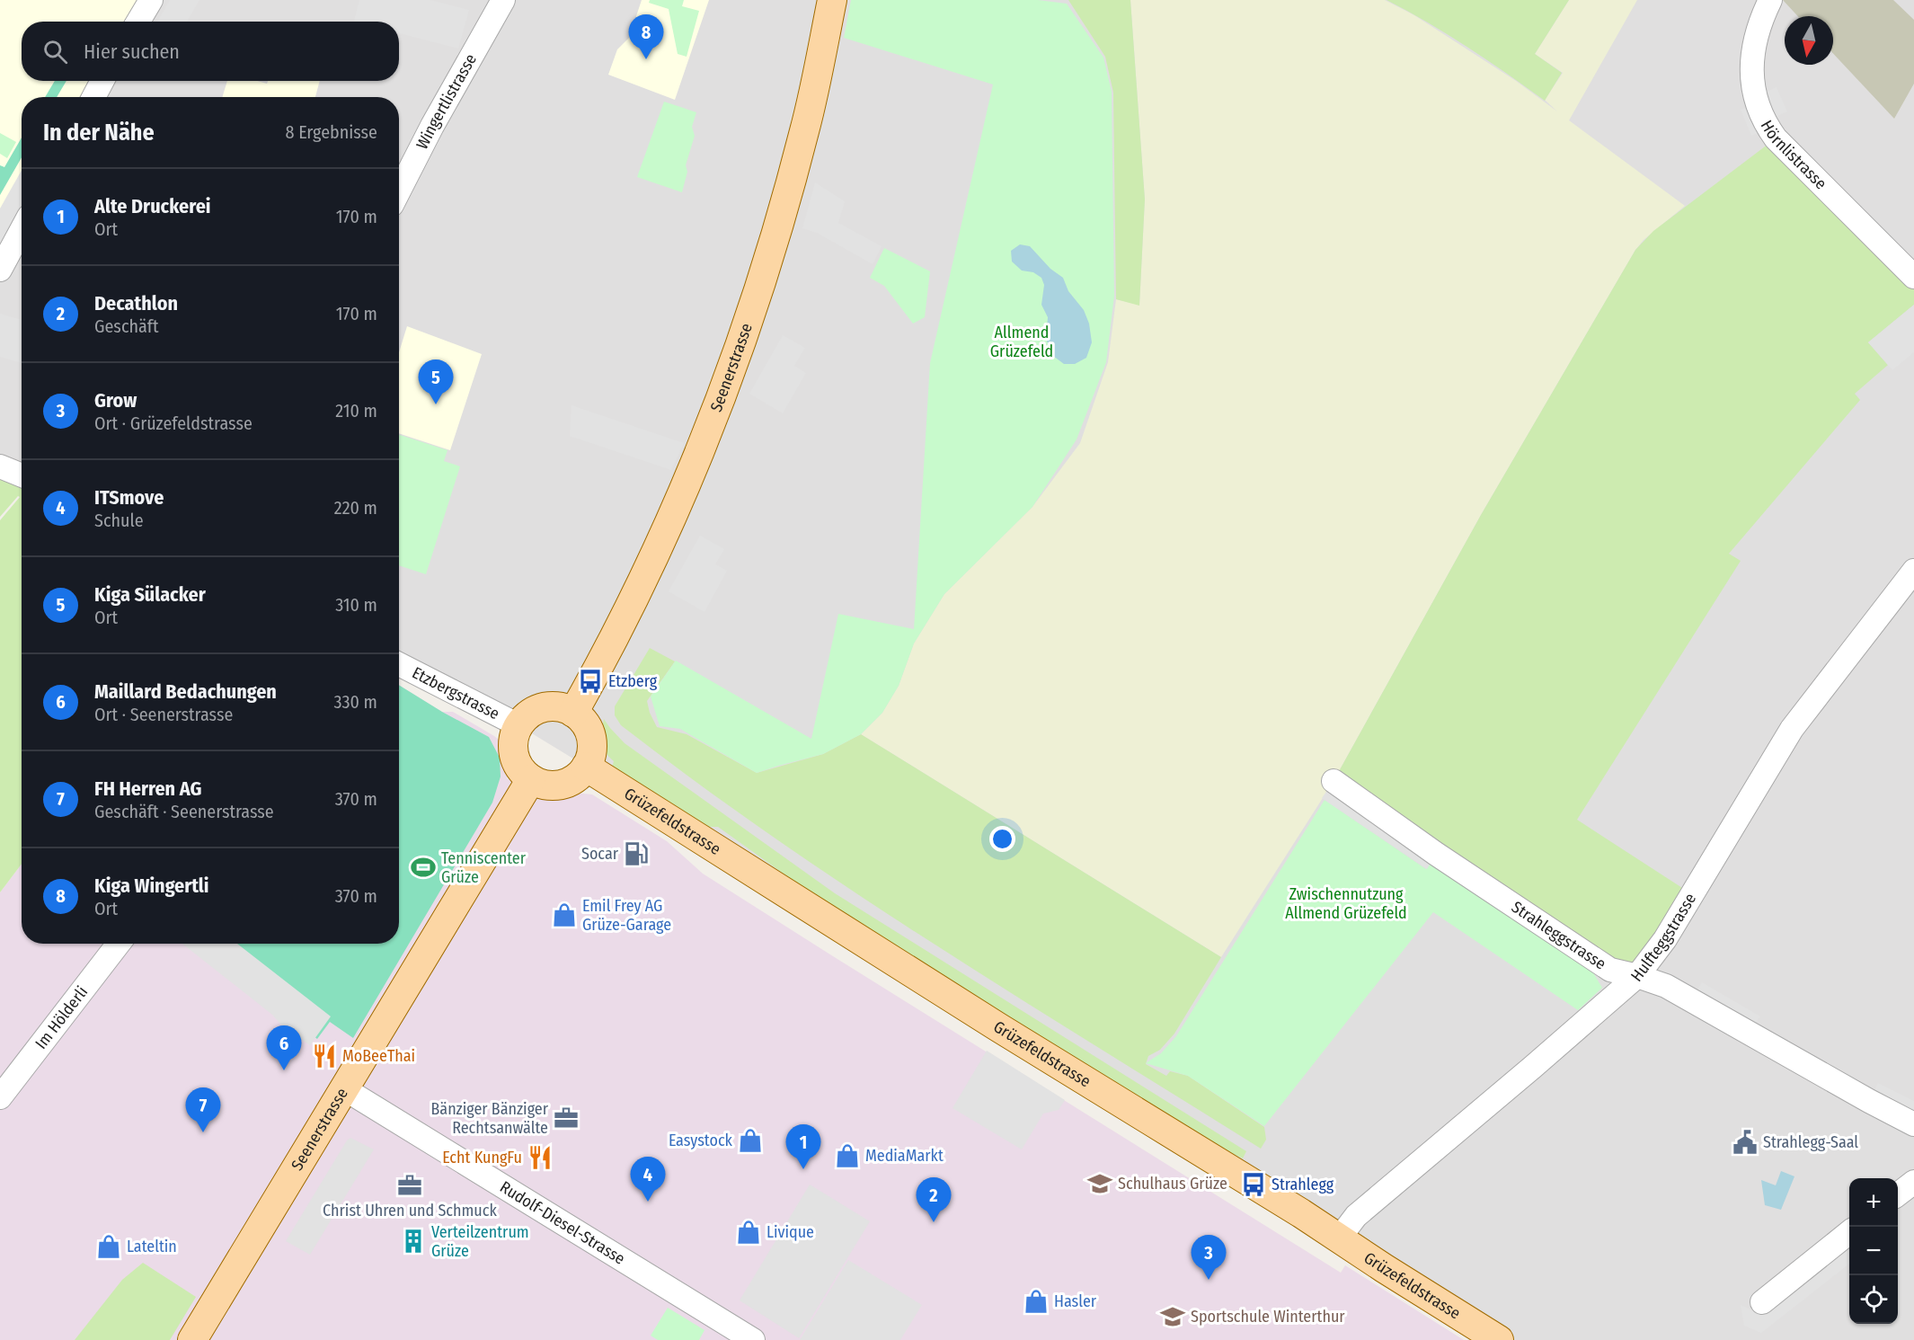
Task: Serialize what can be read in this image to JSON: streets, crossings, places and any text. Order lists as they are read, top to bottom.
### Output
{
  "streets": {
    "main road": ["Seenerstrasse", "Grüzefeldstrasse"],
    "street": [
      "Wingertlistrasse",
      "Hörnlistrasse",
      "Etzbergstrasse",
      "Strahleggstrasse",
      "Hulfteggstrasse",
      "Im Hölderli",
      "Rudolf-Diesel-Strasse"
    ]
  },
  "crossings": [
    ["Seenerstrasse", "Etzbergstrasse"],
    ["Seenerstrasse", "Grüzefeldstrasse"],
    ["Seenerstrasse", "Rudolf-Diesel-Strasse"],
    ["Etzbergstrasse", "Grüzefeldstrasse"],
    ["Grüzefeldstrasse", "Hulfteggstrasse"],
    ["Strahleggstrasse", "Hulfteggstrasse"]
  ],
  "parks": ["Allmend Grüzefeld", "Zwischennutzung Allmend Grüzefeld"],
  "places": {
    "bus stop": ["Etzberg", "Strahlegg"],
    "fuel station": ["Socar"],
    "sports": ["Tenniscenter Grüze"],
    "shop": [
      "Emil Frey AG Grüze-Garage",
      "Easystock",
      "MediaMarkt",
      "Livique",
      "Lateltin",
      "Hasler"
    ],
    "restaurant": ["MoBeeThai", "Echt KungFu"],
    "office": ["Bänziger Bänziger Rechtsanwälte", "Christ Uhren und Schmuck"],
    "public building": ["Strahlegg-Saal"],
    "school or university": ["Schulhaus Grüze", "Sportschule Winterthur"],
    "building": ["Verteilzentrum Grüze"]
  },
  "north": "bottom",
  "page": {
    "pins": [
      "8",
      "5",
      "6",
      "7",
      "1",
      "4",
      "2",
      "3"
    ],
    "search": "Hier suchen",
    "heading": ["In der Nähe", "8 Ergebnisse"],
    "list": [
      {
        "mark": "1",
        "name": "Alte Druckerei",
        "note": "Ort",
        "value": "170 m"
      },
      {
        "mark": "2",
        "name": "Decathlon",
        "note": "Geschäft",
        "value": "170 m"
      },
      {
        "mark": "3",
        "name": "Grow",
        "note": "Ort · Grüzefeldstrasse",
        "value": "210 m"
      },
      {
        "mark": "4",
        "name": "ITSmove",
        "note": "Schule",
        "value": "220 m"
      },
      {
        "mark": "5",
        "name": "Kiga Sülacker",
        "note": "Ort",
        "value": "310 m"
      },
      {
        "mark": "6",
        "name": "Maillard Bedachungen",
        "note": "Ort · Seenerstrasse",
        "value": "330 m"
      },
      {
        "mark": "7",
        "name": "FH Herren AG",
        "note": "Geschäft · Seenerstrasse",
        "value": "370 m"
      },
      {
        "mark": "8",
        "name": "Kiga Wingertli",
        "note": "Ort",
        "value": "370 m"
      }
    ],
    "map_buttons": ["+", "−"]
  }
}
